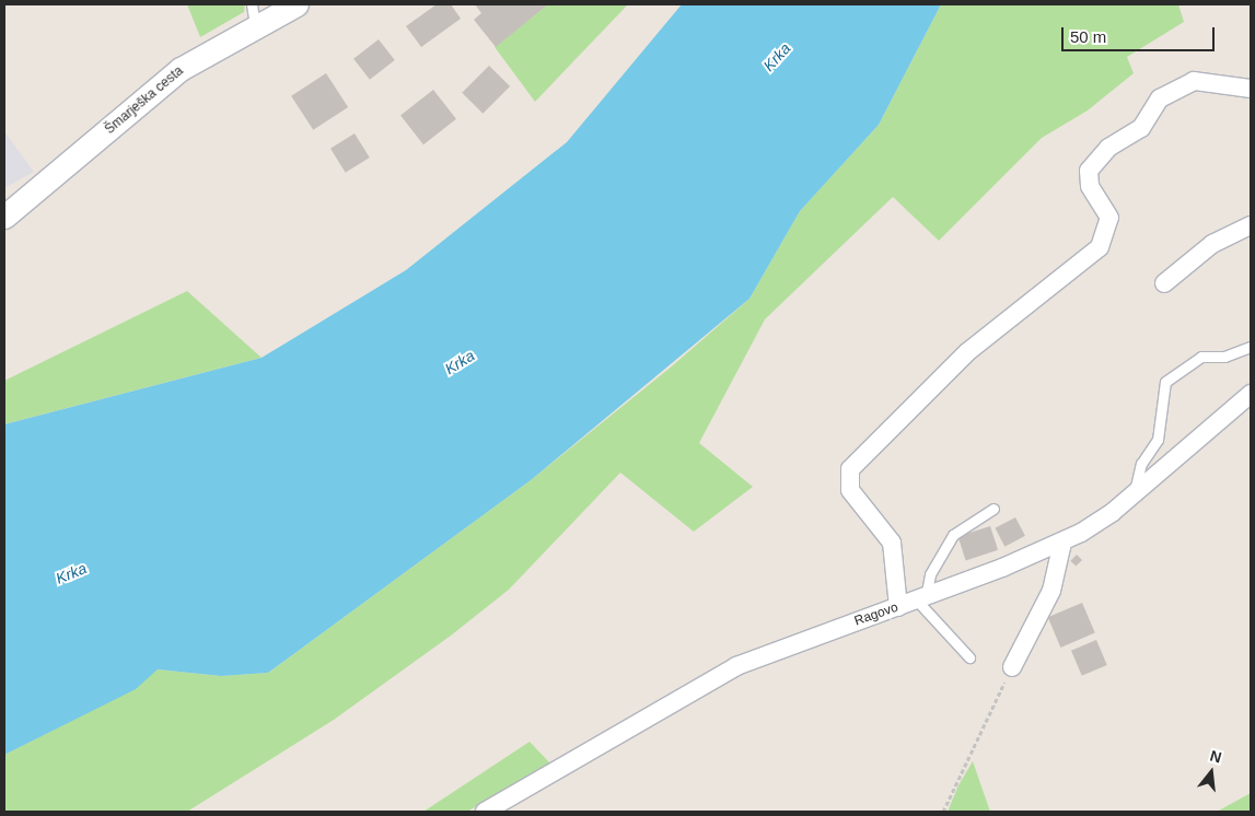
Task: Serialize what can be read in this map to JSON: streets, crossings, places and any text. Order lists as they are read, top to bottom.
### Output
{
  "streets": {
    "street": ["Šmarješka cesta", "Ragovo"]
  },
  "water": ["Krka"],
  "scale_bar": "50 m",
  "north": "top"
}
